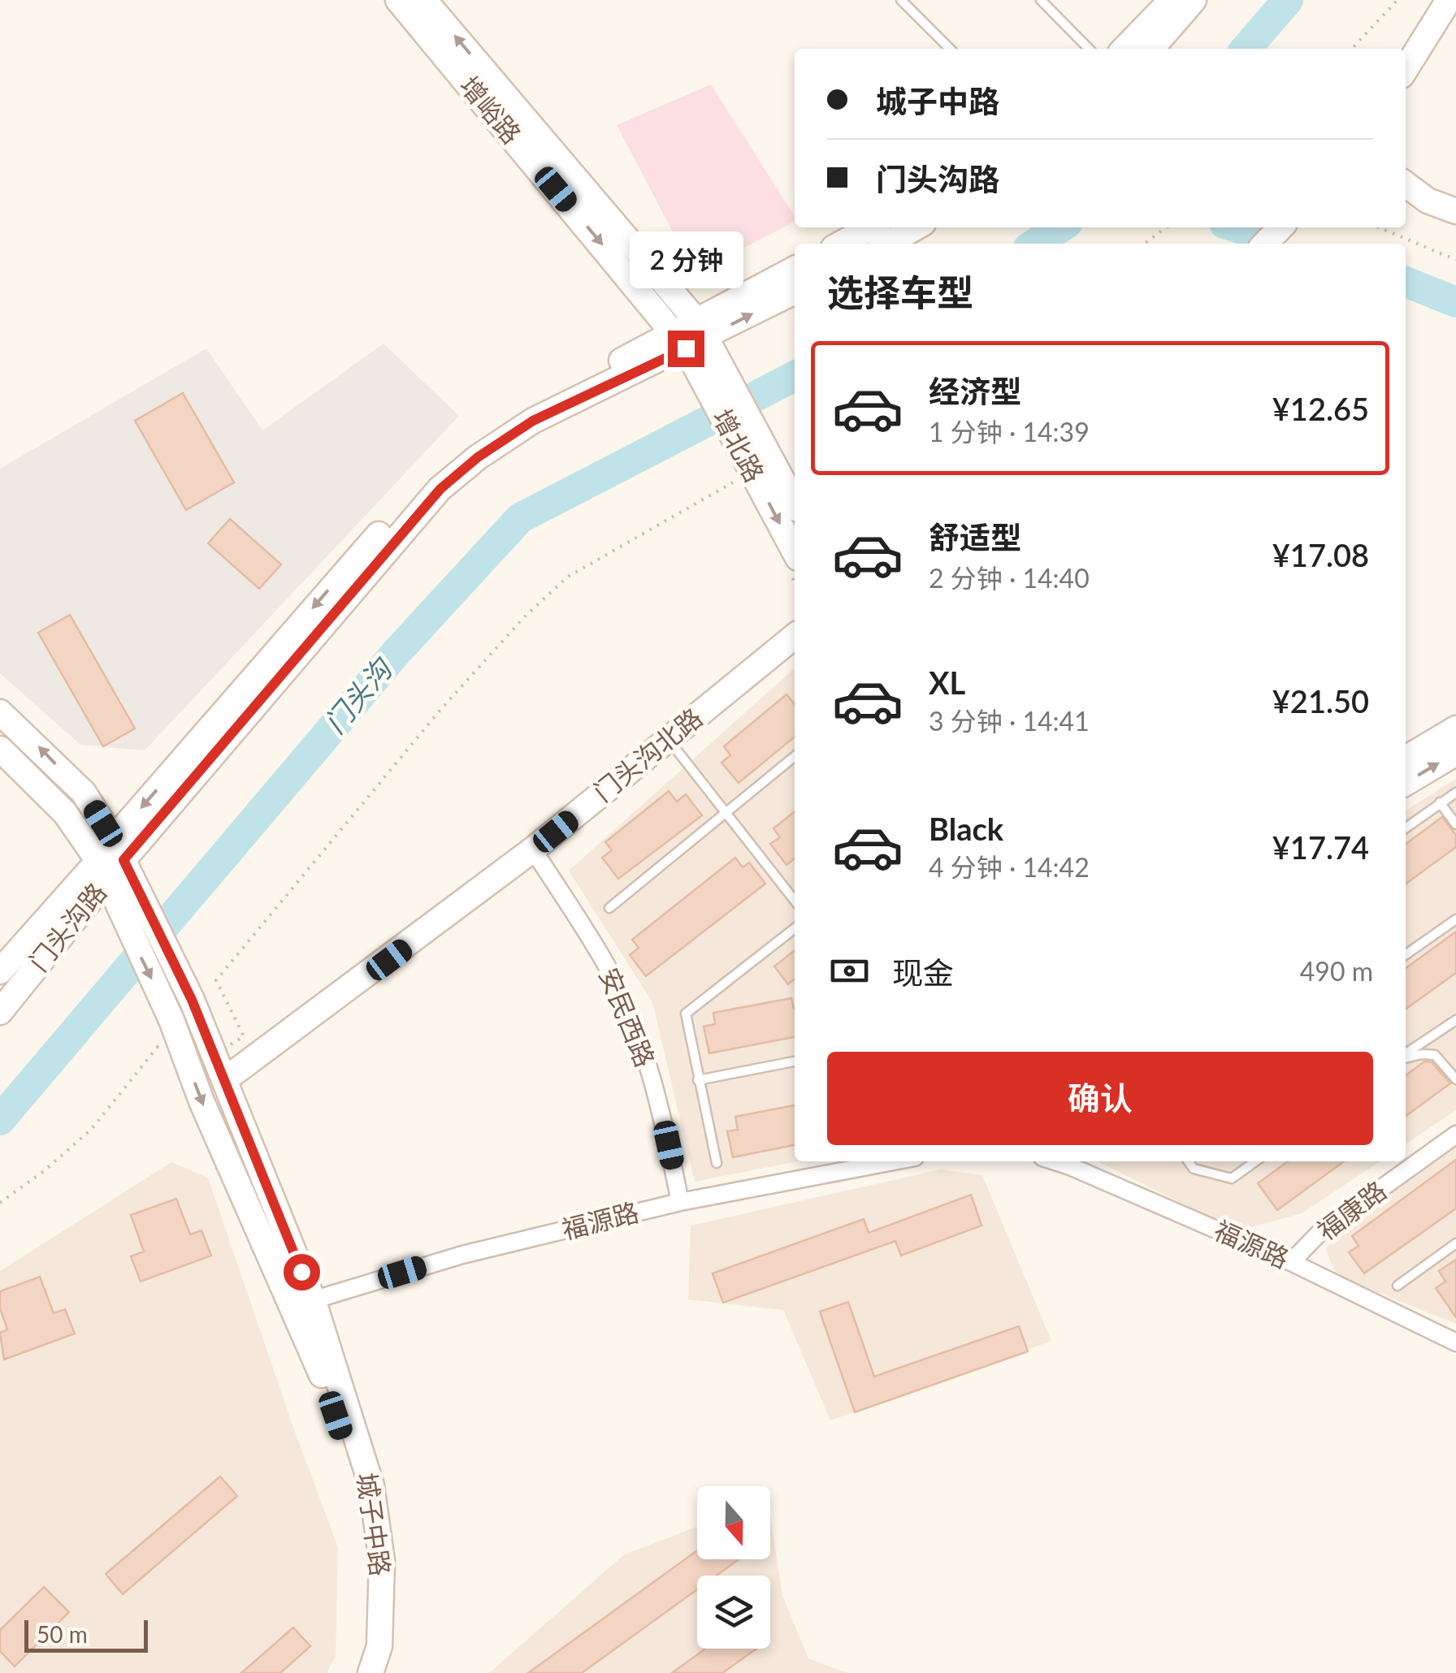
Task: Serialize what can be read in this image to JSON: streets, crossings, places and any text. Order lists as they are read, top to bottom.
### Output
{
  "streets": {
    "street": [
      "增峪路",
      "增北路",
      "门头沟北路",
      "门头沟路",
      "安民西路",
      "福康路",
      "福源路",
      "城子中路"
    ]
  },
  "crossings": [
    ["增峪路", "增北路"],
    ["增峪路", "门头沟路"],
    ["增北路", "门头沟路"],
    ["门头沟北路", "安民西路"],
    ["门头沟北路", "城子中路"],
    ["门头沟路", "城子中路"],
    ["安民西路", "福源路"],
    ["福康路", "福源路"],
    ["福源路", "城子中路"]
  ],
  "water": ["门头沟"],
  "scale_bar": "50 m",
  "north": "bottom",
  "page": {
    "banner": ["城子中路", "门头沟路"],
    "bubble": "2 分钟",
    "heading": "选择车型",
    "list": [
      {
        "name": "经济型",
        "note": "1 分钟 · 14:39",
        "value": "¥12.65"
      },
      {
        "name": "舒适型",
        "note": "2 分钟 · 14:40",
        "value": "¥17.08"
      },
      {
        "name": "XL",
        "note": "3 分钟 · 14:41",
        "value": "¥21.50"
      },
      {
        "name": "Black",
        "note": "4 分钟 · 14:42",
        "value": "¥17.74"
      }
    ],
    "pay": ["现金", "490 m"],
    "buttons": "确认",
    "scale": "50 m"
  }
}
